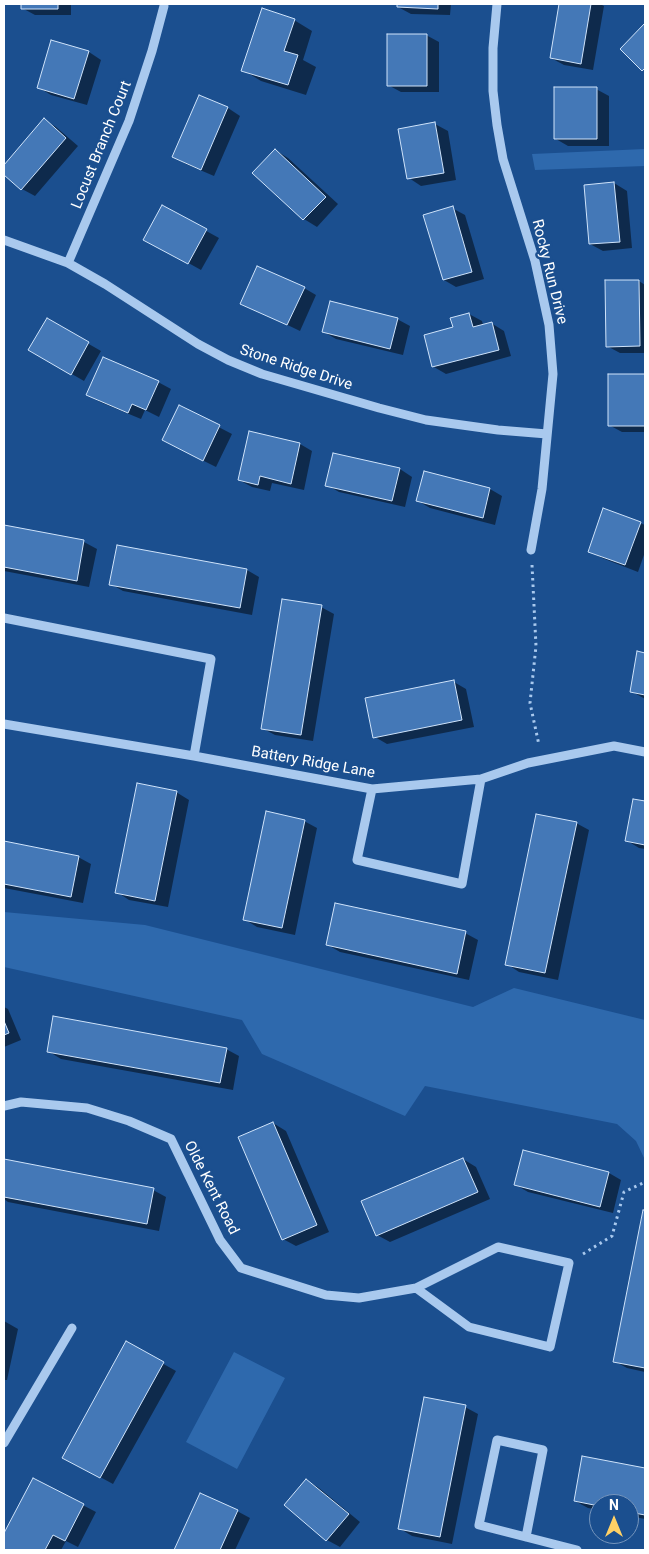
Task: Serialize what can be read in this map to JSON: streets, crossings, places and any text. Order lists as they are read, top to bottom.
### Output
{
  "streets": {
    "street": [
      "Locust Branch Court",
      "Rocky Run Drive",
      "Stone Ridge Drive",
      "Battery Ridge Lane",
      "Olde Kent Road"
    ]
  },
  "crossings": [
    ["Locust Branch Court", "Stone Ridge Drive"],
    ["Rocky Run Drive", "Stone Ridge Drive"]
  ],
  "north": "top"
}
